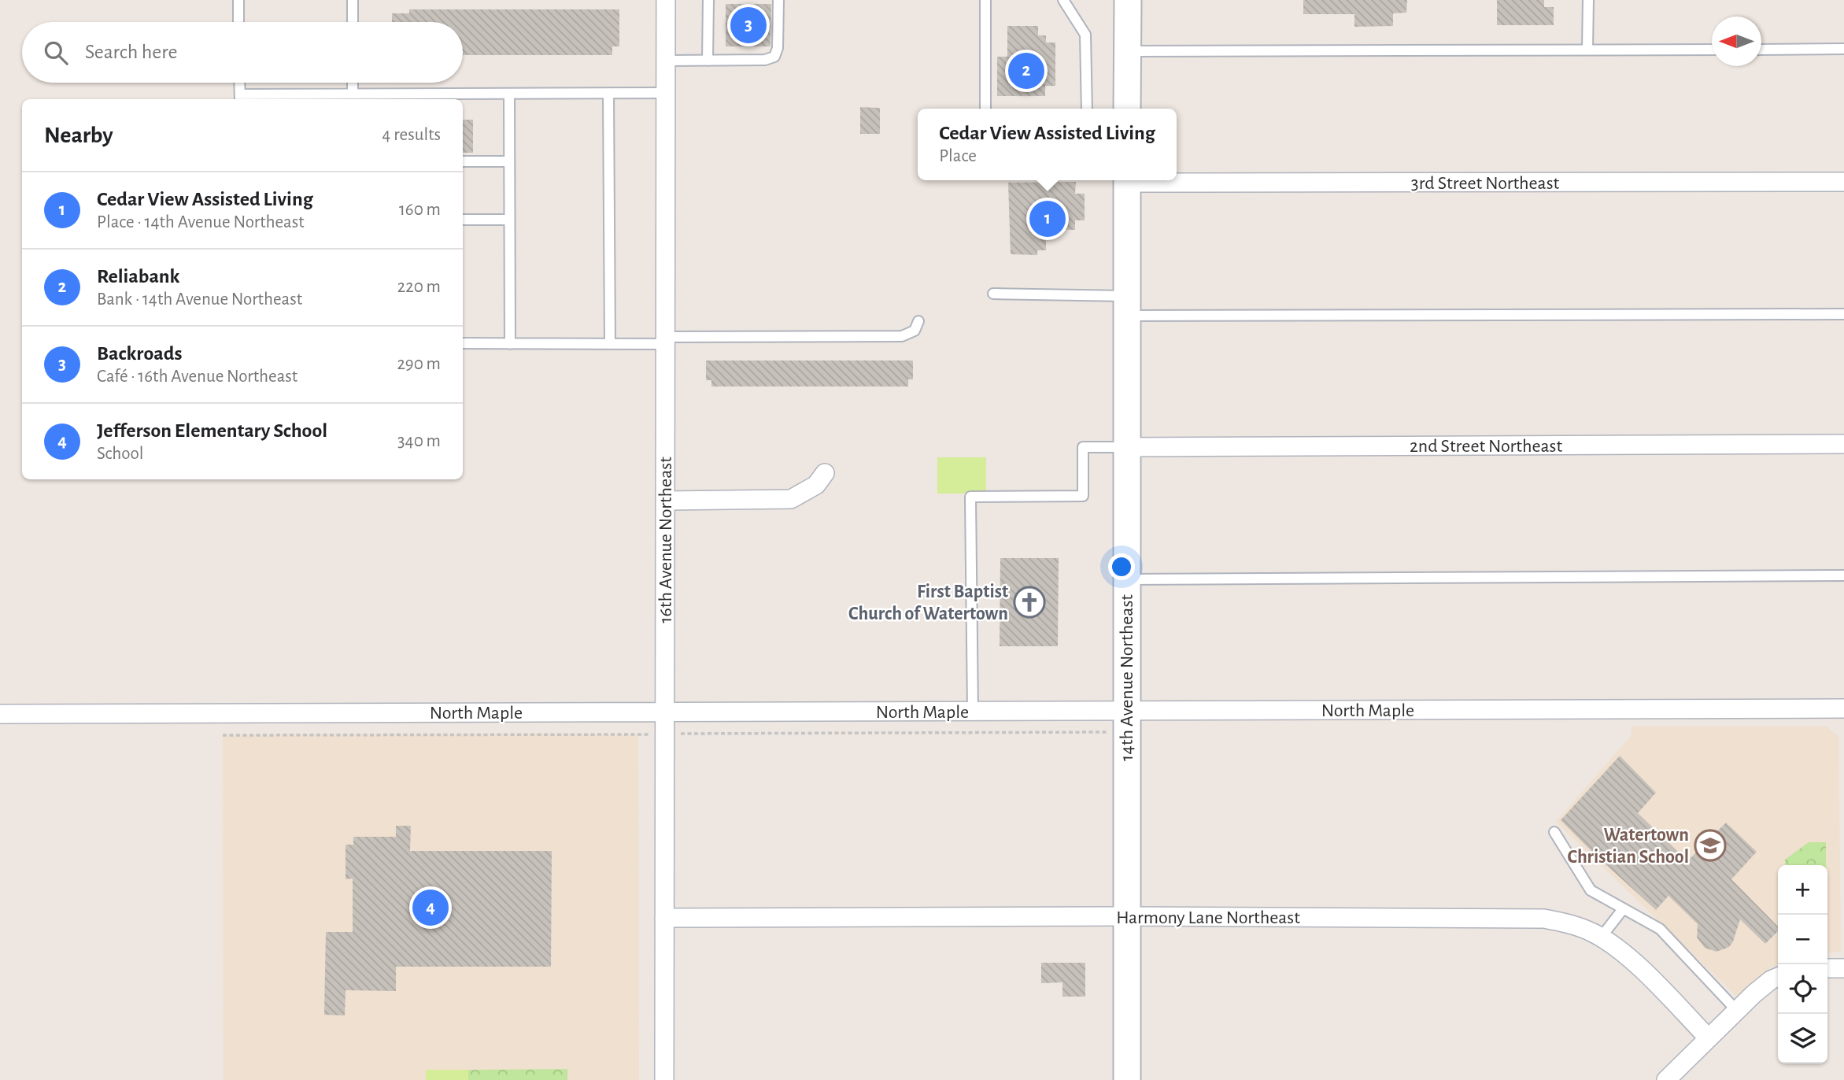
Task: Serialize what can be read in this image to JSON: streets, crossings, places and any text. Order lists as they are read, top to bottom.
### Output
{
  "streets": {
    "main road": ["14th Avenue Northeast"],
    "street": [
      "3rd Street Northeast",
      "2nd Street Northeast",
      "16th Avenue Northeast",
      "North Maple",
      "Harmony Lane Northeast"
    ]
  },
  "crossings": [
    ["2nd Street Northeast", "14th Avenue Northeast"],
    ["16th Avenue Northeast", "North Maple"],
    ["16th Avenue Northeast", "Harmony Lane Northeast"],
    ["14th Avenue Northeast", "North Maple"],
    ["14th Avenue Northeast", "Harmony Lane Northeast"]
  ],
  "places": {
    "church": ["First Baptist Church of Watertown"],
    "school or university": ["Watertown Christian School"]
  },
  "north": "left",
  "page": {
    "pins": [
      "3",
      "2",
      "1",
      "4"
    ],
    "search": "Search here",
    "heading": ["Nearby", "4 results"],
    "popup": ["Cedar View Assisted Living", "Place"],
    "list": [
      {
        "mark": "1",
        "name": "Cedar View Assisted Living",
        "note": "Place · 14th Avenue Northeast",
        "value": "160 m"
      },
      {
        "mark": "2",
        "name": "Reliabank",
        "note": "Bank · 14th Avenue Northeast",
        "value": "220 m"
      },
      {
        "mark": "3",
        "name": "Backroads",
        "note": "Café · 16th Avenue Northeast",
        "value": "290 m"
      },
      {
        "mark": "4",
        "name": "Jefferson Elementary School",
        "note": "School",
        "value": "340 m"
      }
    ],
    "map_buttons": ["+", "−"]
  }
}
